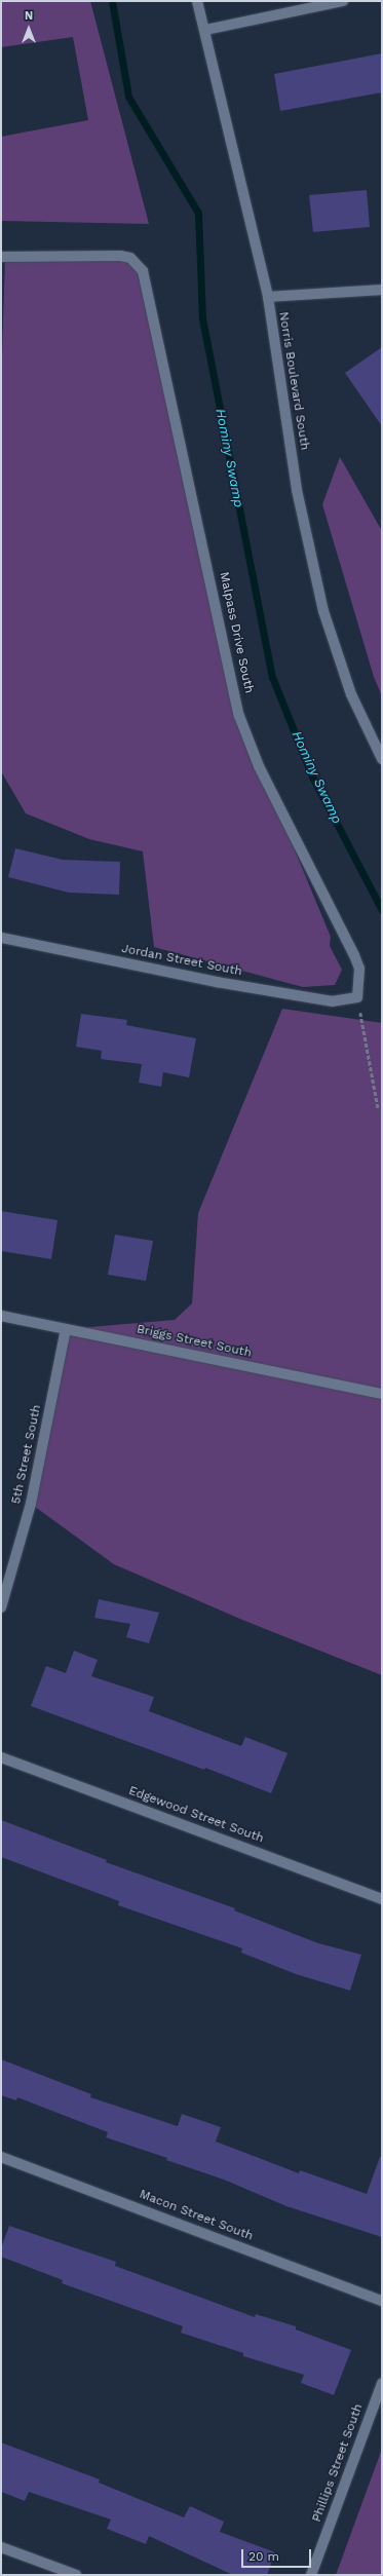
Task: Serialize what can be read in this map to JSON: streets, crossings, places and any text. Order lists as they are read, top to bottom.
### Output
{
  "streets": {
    "street": [
      "Norris Boulevard South",
      "Malpass Drive South",
      "Jordan Street South",
      "Briggs Street South",
      "5th Street South",
      "Edgewood Street South",
      "Macon Street South",
      "Phillips Street South"
    ]
  },
  "crossings": [
    ["Malpass Drive South", "Jordan Street South"],
    ["Briggs Street South", "5th Street South"]
  ],
  "water": ["Hominy Swamp"],
  "scale_bar": "20 m",
  "north": "top"
}
